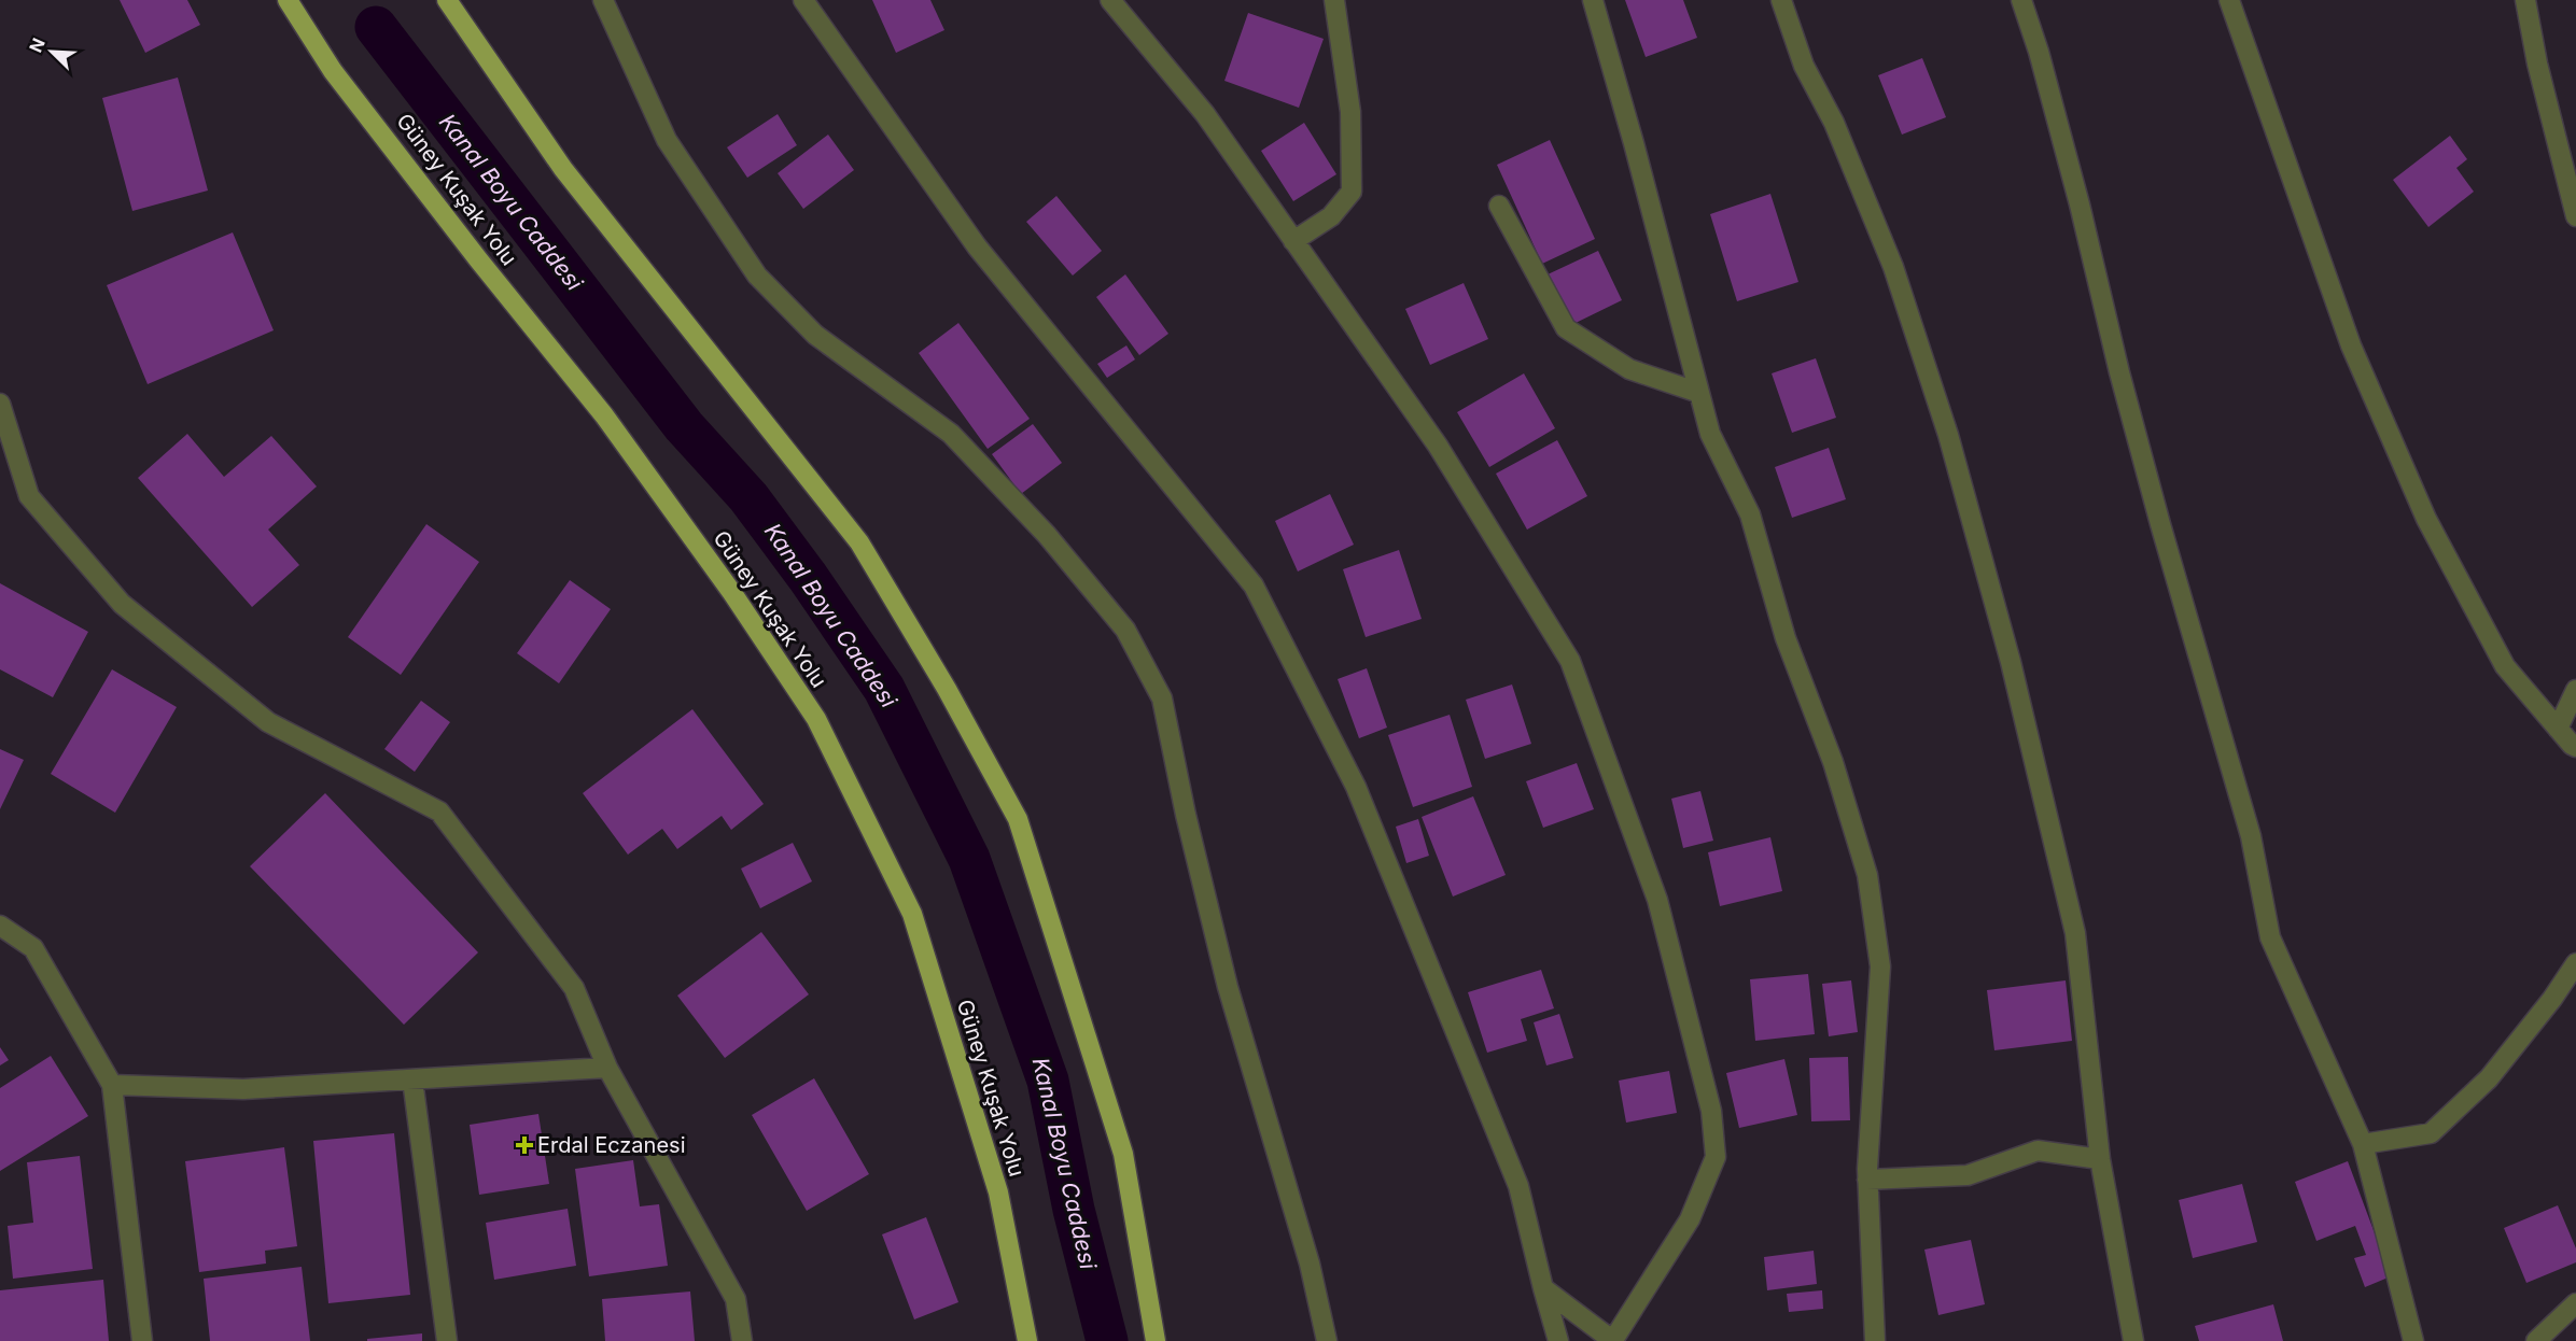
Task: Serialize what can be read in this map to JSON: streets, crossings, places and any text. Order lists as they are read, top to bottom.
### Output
{
  "streets": {
    "main road": ["Güney Kuşak Yolu"]
  },
  "water": ["Kanal Boyu Caddesi"],
  "places": {
    "health": ["Erdal Eczanesi"]
  },
  "north": "top left"
}
